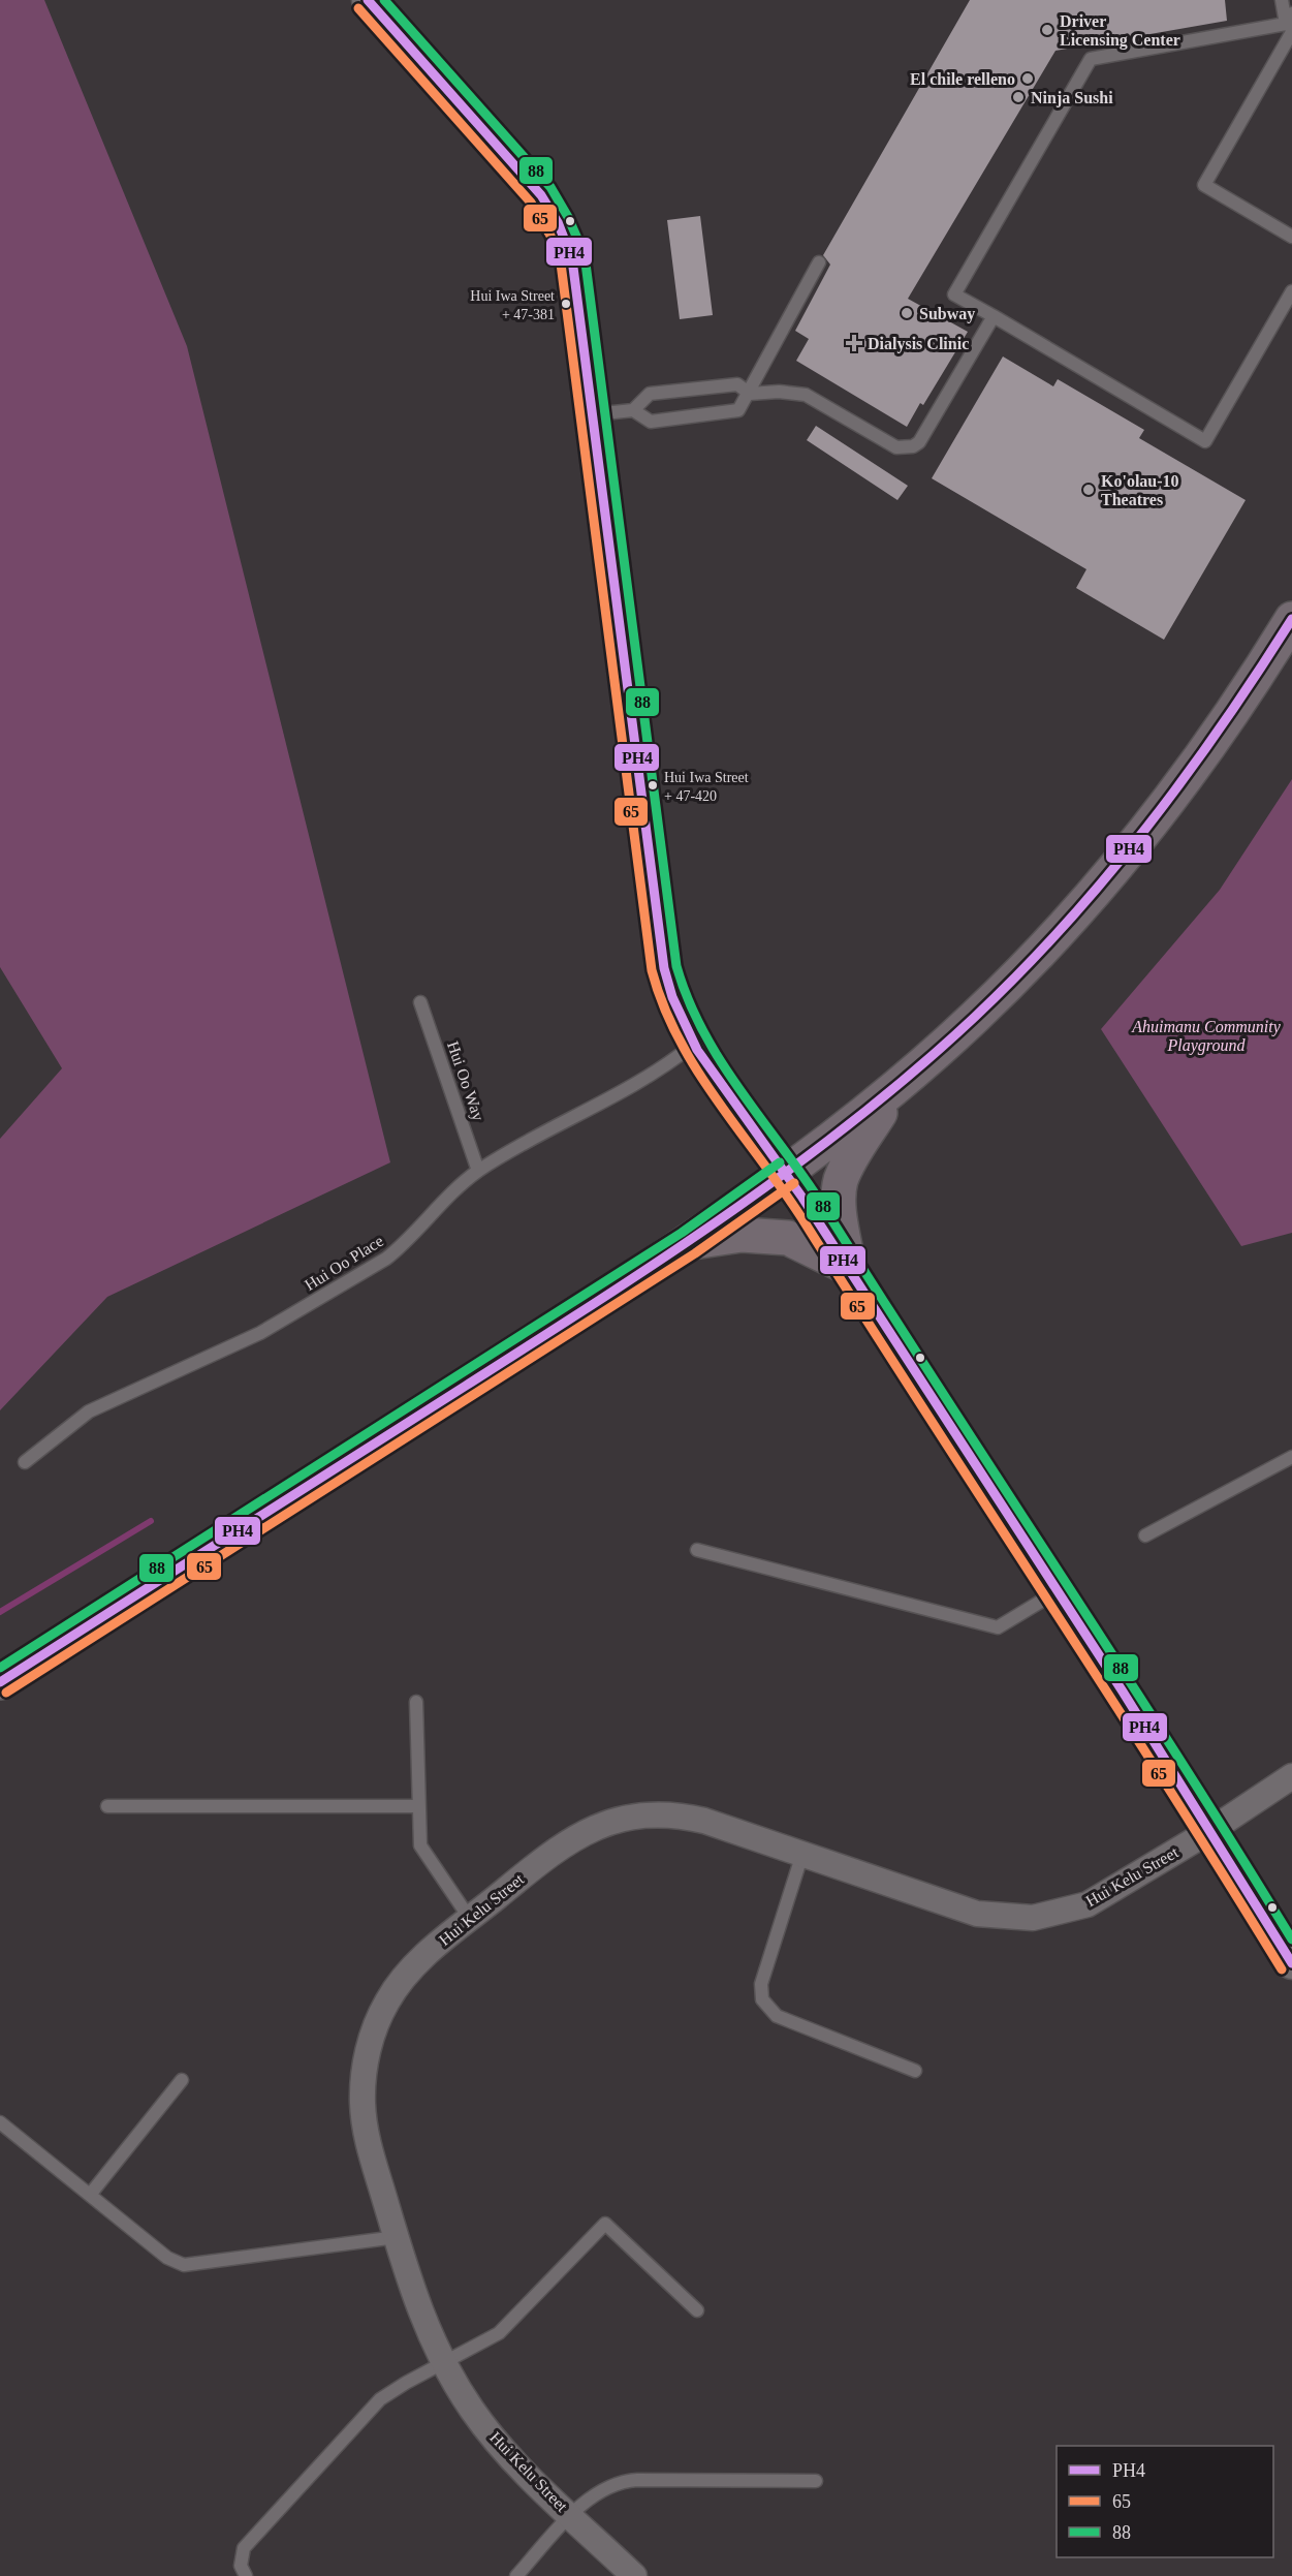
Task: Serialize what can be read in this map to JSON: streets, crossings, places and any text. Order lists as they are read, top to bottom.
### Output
{
  "streets": {
    "street": ["Hui Kelu Street"],
    "lane": ["Hui Oo Way", "Hui Oo Place"]
  },
  "crossings": [
    ["Hui Oo Way", "Hui Oo Place"]
  ],
  "parks": ["Ahuimanu Community Playground"],
  "places": {
    "other": [
      "Driver Licensing Center",
      "El chile relleno",
      "Ninja Sushi",
      "Hui Iwa Street + 47-381",
      "Subway",
      "Ko'olau-10 Theatres",
      "Hui Iwa Street + 47-420"
    ],
    "health": ["Dialysis Clinic"]
  },
  "lines": ["transit line PH4", "transit line 88", "transit line 65"],
  "legend": ["PH4", "65", "88"]
}
